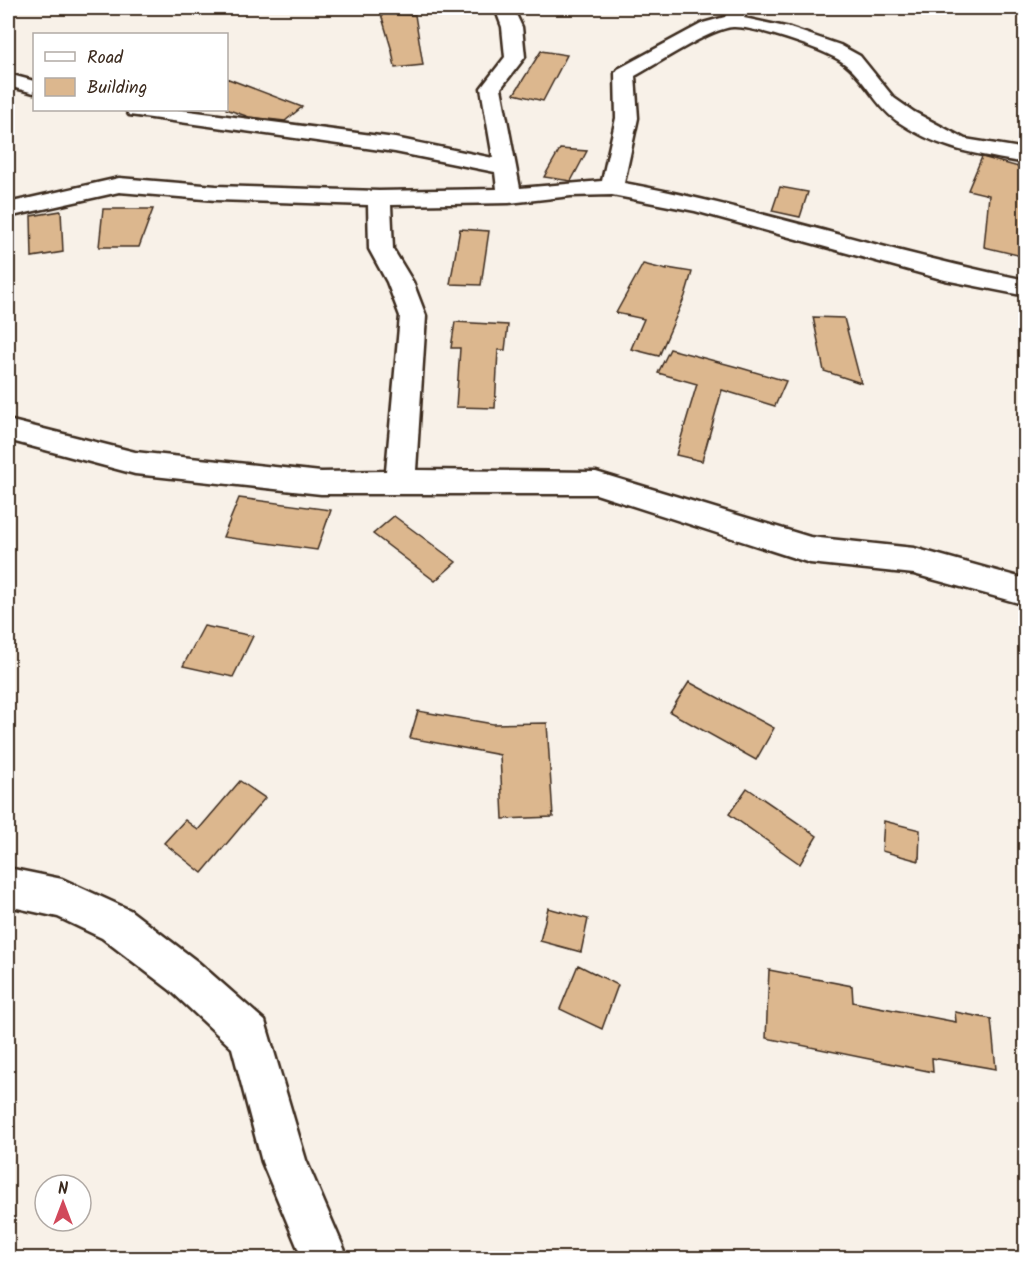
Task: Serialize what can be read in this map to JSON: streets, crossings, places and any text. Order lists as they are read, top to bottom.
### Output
{
  "legend": ["Road", "Building"],
  "north": "top"
}
